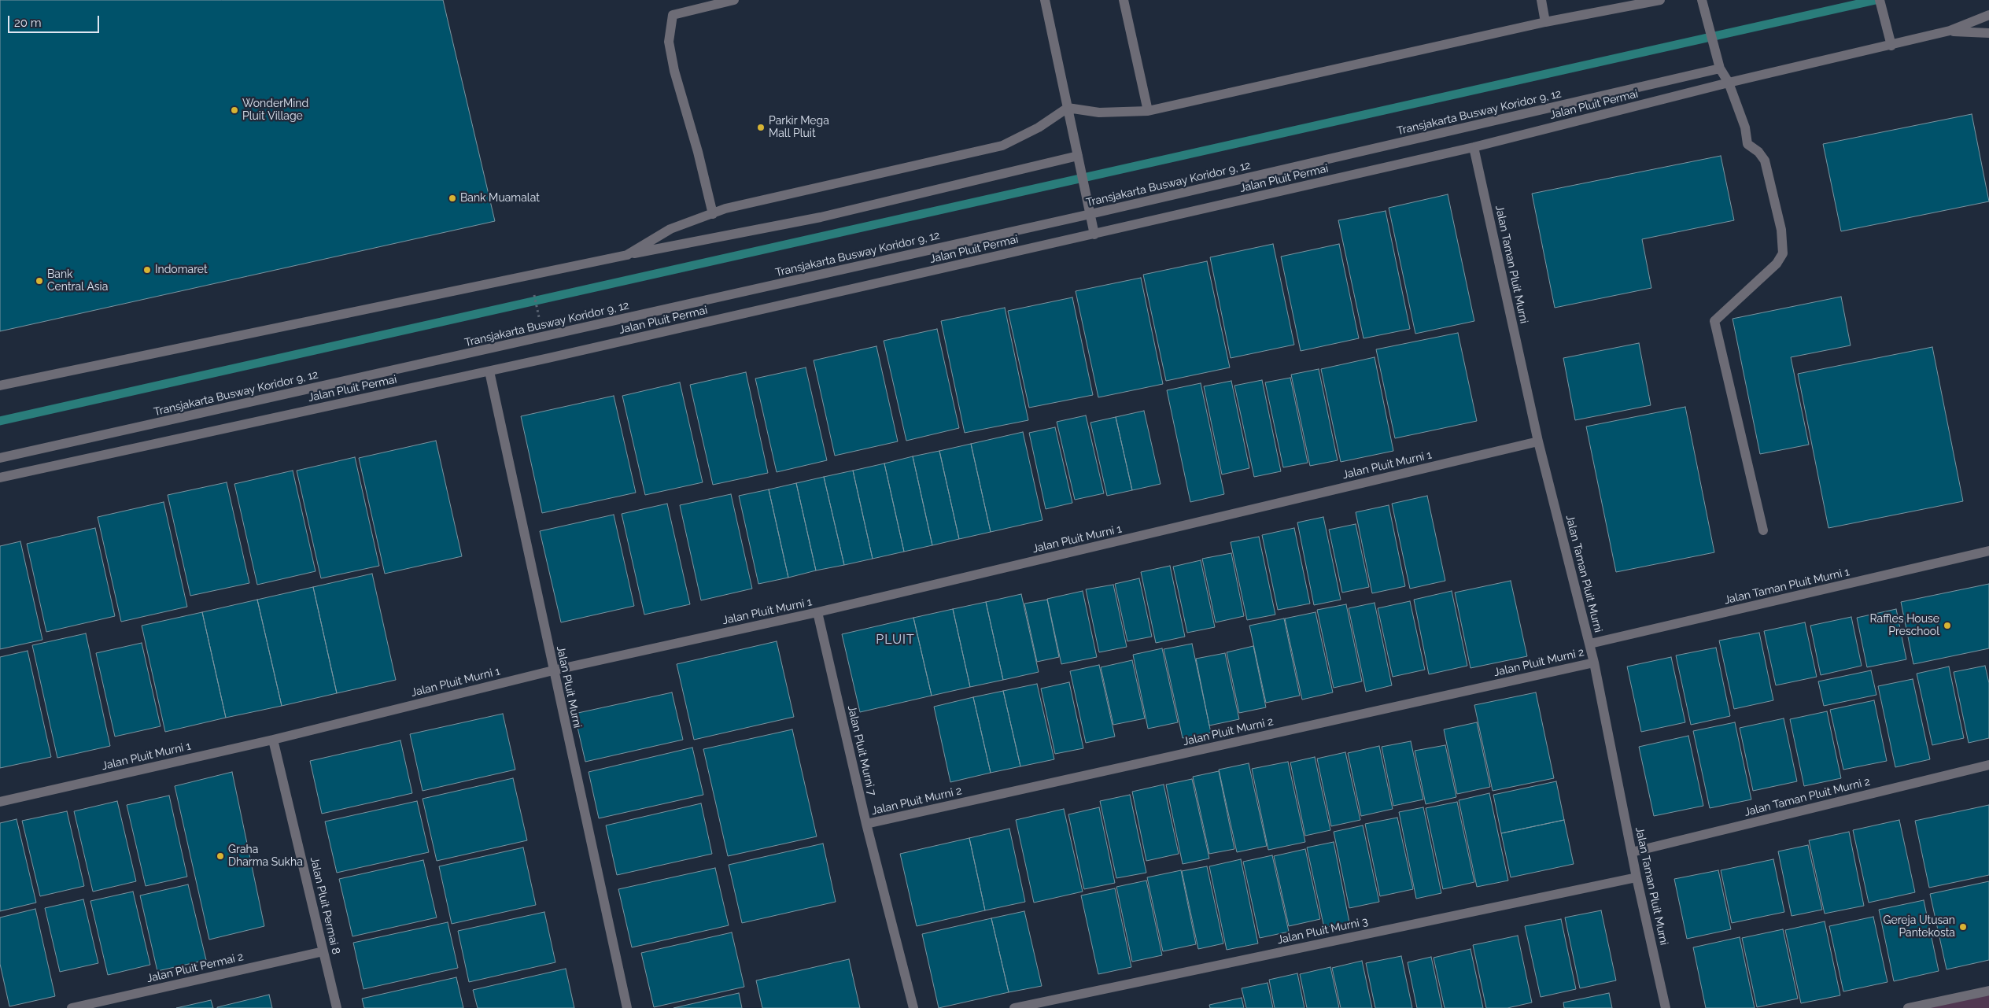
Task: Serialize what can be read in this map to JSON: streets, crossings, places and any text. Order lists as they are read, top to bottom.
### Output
{
  "streets": {
    "street": [
      "Jalan Pluit Permai",
      "Transjakarta Busway Koridor 9, 12",
      "Jalan Taman Pluit Murni",
      "Jalan Pluit Murni 1",
      "Jalan Taman Pluit Murni 1",
      "Jalan Pluit Murni 2",
      "Jalan Pluit Murni",
      "Jalan Pluit Murni 7",
      "Jalan Taman Pluit Murni 2",
      "Jalan Pluit Permai 8",
      "Jalan Pluit Murni 3",
      "Jalan Pluit Permai 2"
    ]
  },
  "crossings": [
    ["Jalan Pluit Permai", "Jalan Taman Pluit Murni"],
    ["Jalan Pluit Permai", "Jalan Pluit Murni"],
    ["Jalan Taman Pluit Murni", "Jalan Pluit Murni 1"],
    ["Jalan Taman Pluit Murni", "Jalan Taman Pluit Murni 1"],
    ["Jalan Taman Pluit Murni", "Jalan Pluit Murni 2"],
    ["Jalan Taman Pluit Murni", "Jalan Taman Pluit Murni 2"],
    ["Jalan Taman Pluit Murni", "Jalan Pluit Murni 3"],
    ["Jalan Pluit Murni 1", "Jalan Pluit Murni"],
    ["Jalan Pluit Murni 1", "Jalan Pluit Murni 7"],
    ["Jalan Pluit Murni 1", "Jalan Pluit Permai 8"],
    ["Jalan Pluit Murni 2", "Jalan Pluit Murni 7"],
    ["Jalan Pluit Permai 8", "Jalan Pluit Permai 2"]
  ],
  "districts": ["PLUIT"],
  "places": [
    "WonderMind Pluit Village",
    "Parkir Mega Mall Pluit",
    "Bank Muamalat",
    "Indomaret",
    "Bank Central Asia",
    "Raffles House Preschool",
    "Graha Dharma Sukha",
    "Gereja Utusan Pantekosta"
  ],
  "scale_bar": "20 m"
}
